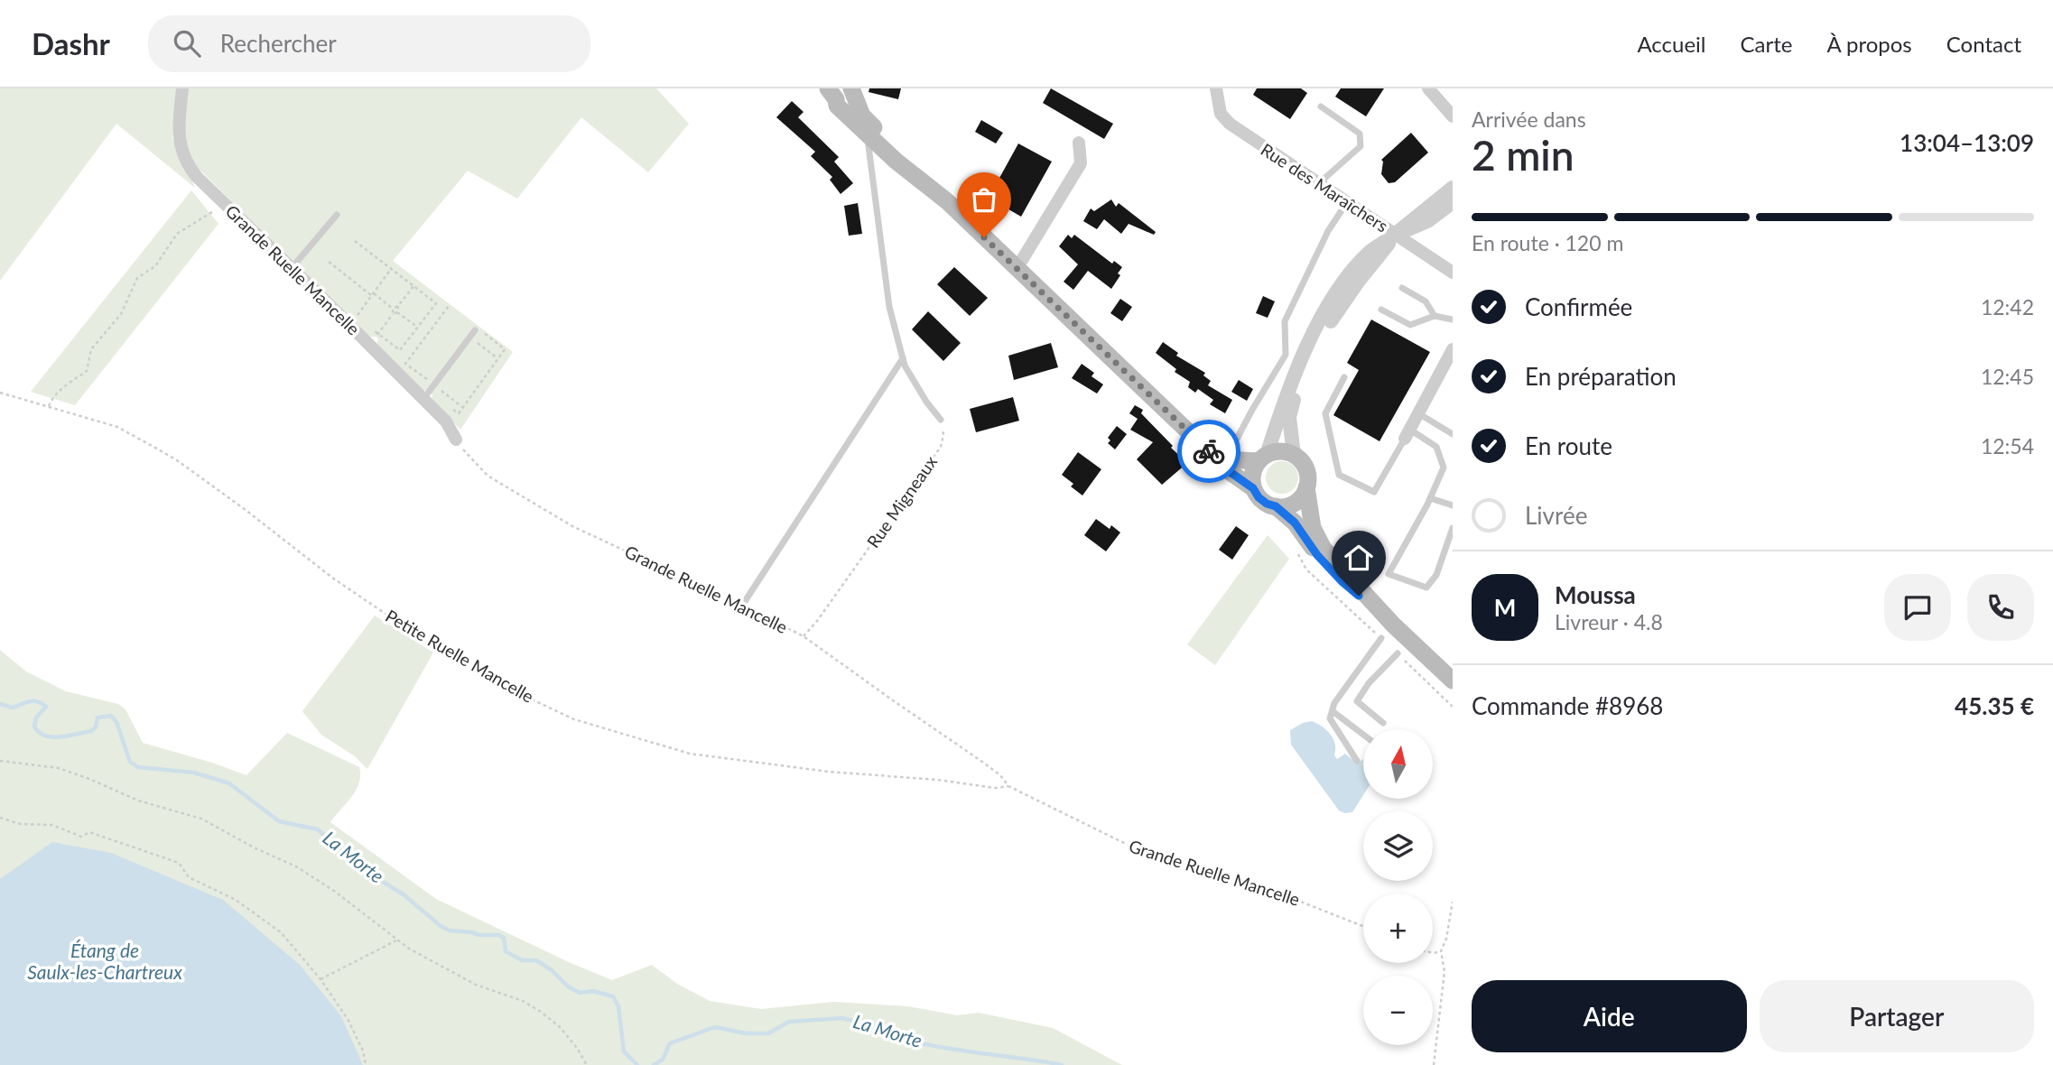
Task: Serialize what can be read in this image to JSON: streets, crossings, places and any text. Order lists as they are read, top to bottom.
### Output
{
  "streets": {
    "street": ["Rue des Maraîchers", "Grande Ruelle Mancelle"],
    "path": ["Rue Migneaux", "Petite Ruelle Mancelle"]
  },
  "crossings": [
    ["Grande Ruelle Mancelle", "Rue Migneaux"],
    ["Grande Ruelle Mancelle", "Petite Ruelle Mancelle"]
  ],
  "water": ["La Morte", "Étang de Saulx-les-Chartreux"],
  "north": "top",
  "page": {
    "header": "Dashr",
    "search": "Rechercher",
    "nav": [
      "Accueil",
      "Carte",
      "À propos",
      "Contact"
    ],
    "heading": ["2 min", "Arrivée dans", "13:04–13:09"],
    "panel": [
      "Moussa",
      "Livreur · 4.8",
      "Commande #8968",
      "45.35 €"
    ],
    "bar": "En route · 120 m",
    "list": [
      ["Confirmée", "12:42"],
      ["En préparation", "12:45"],
      ["En route", "12:54"],
      "Livrée"
    ],
    "round": "M",
    "map_buttons": ["+", "−"],
    "buttons": ["Aide", "Partager"]
  }
}
